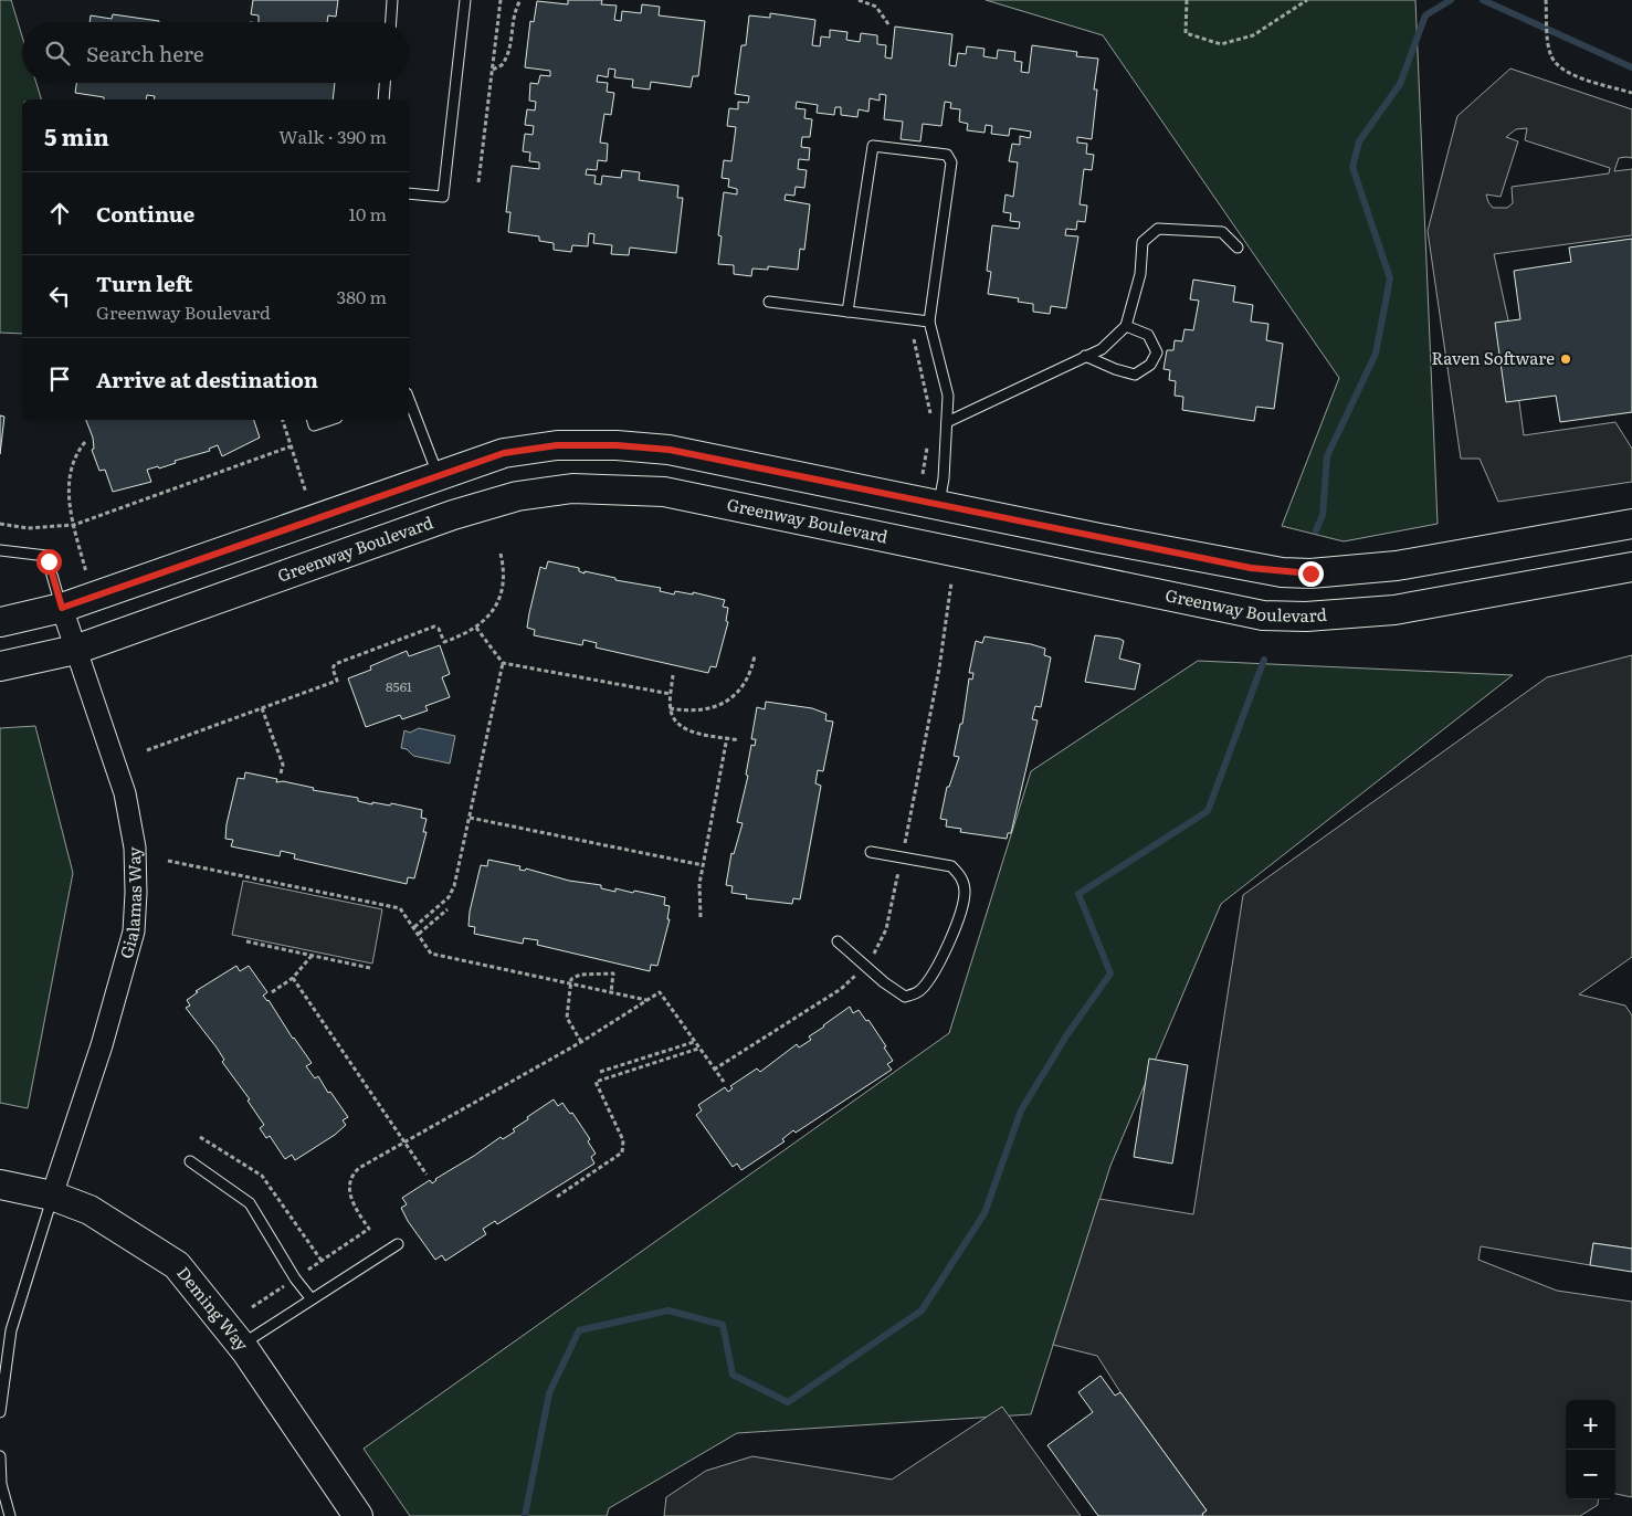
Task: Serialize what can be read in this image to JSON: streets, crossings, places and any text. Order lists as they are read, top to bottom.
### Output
{
  "streets": {
    "street": ["Greenway Boulevard", "Gialamas Way", "Deming Way"]
  },
  "crossings": [
    ["Greenway Boulevard", "Gialamas Way"],
    ["Gialamas Way", "Deming Way"]
  ],
  "places": ["Raven Software"],
  "house_numbers": ["8561"],
  "page": {
    "search": "Search here",
    "heading": ["5 min", "Walk · 390 m"],
    "list": [
      ["Continue", "10 m"],
      ["Turn left", "Greenway Boulevard", "380 m"],
      "Arrive at destination"
    ],
    "map_buttons": ["+", "−"]
  }
}
